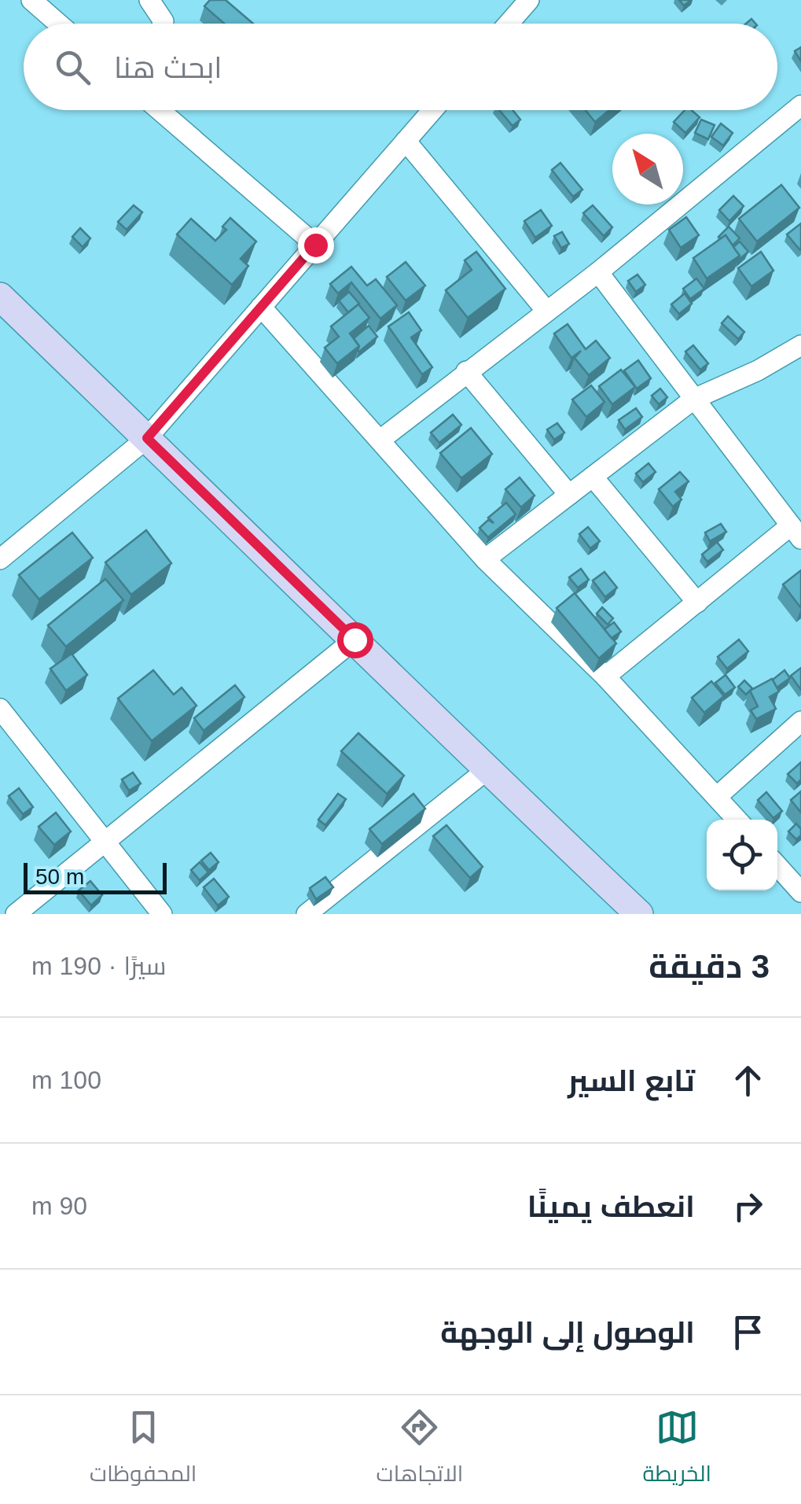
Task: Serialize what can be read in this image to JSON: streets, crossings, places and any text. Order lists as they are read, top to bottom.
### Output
{
  "scale_bar": "50 m",
  "north": "top left",
  "page": {
    "search": "ابحث هنا",
    "scale": "50 m",
    "heading": ["3 دقيقة", "سيرًا · 190 m"],
    "list": [
      ["تابع السير", "100 m"],
      ["انعطف يمينًا", "90 m"],
      "الوصول إلى الوجهة"
    ],
    "nav": ["الخريطة", "الاتجاهات", "المحفوظات"]
  }
}
